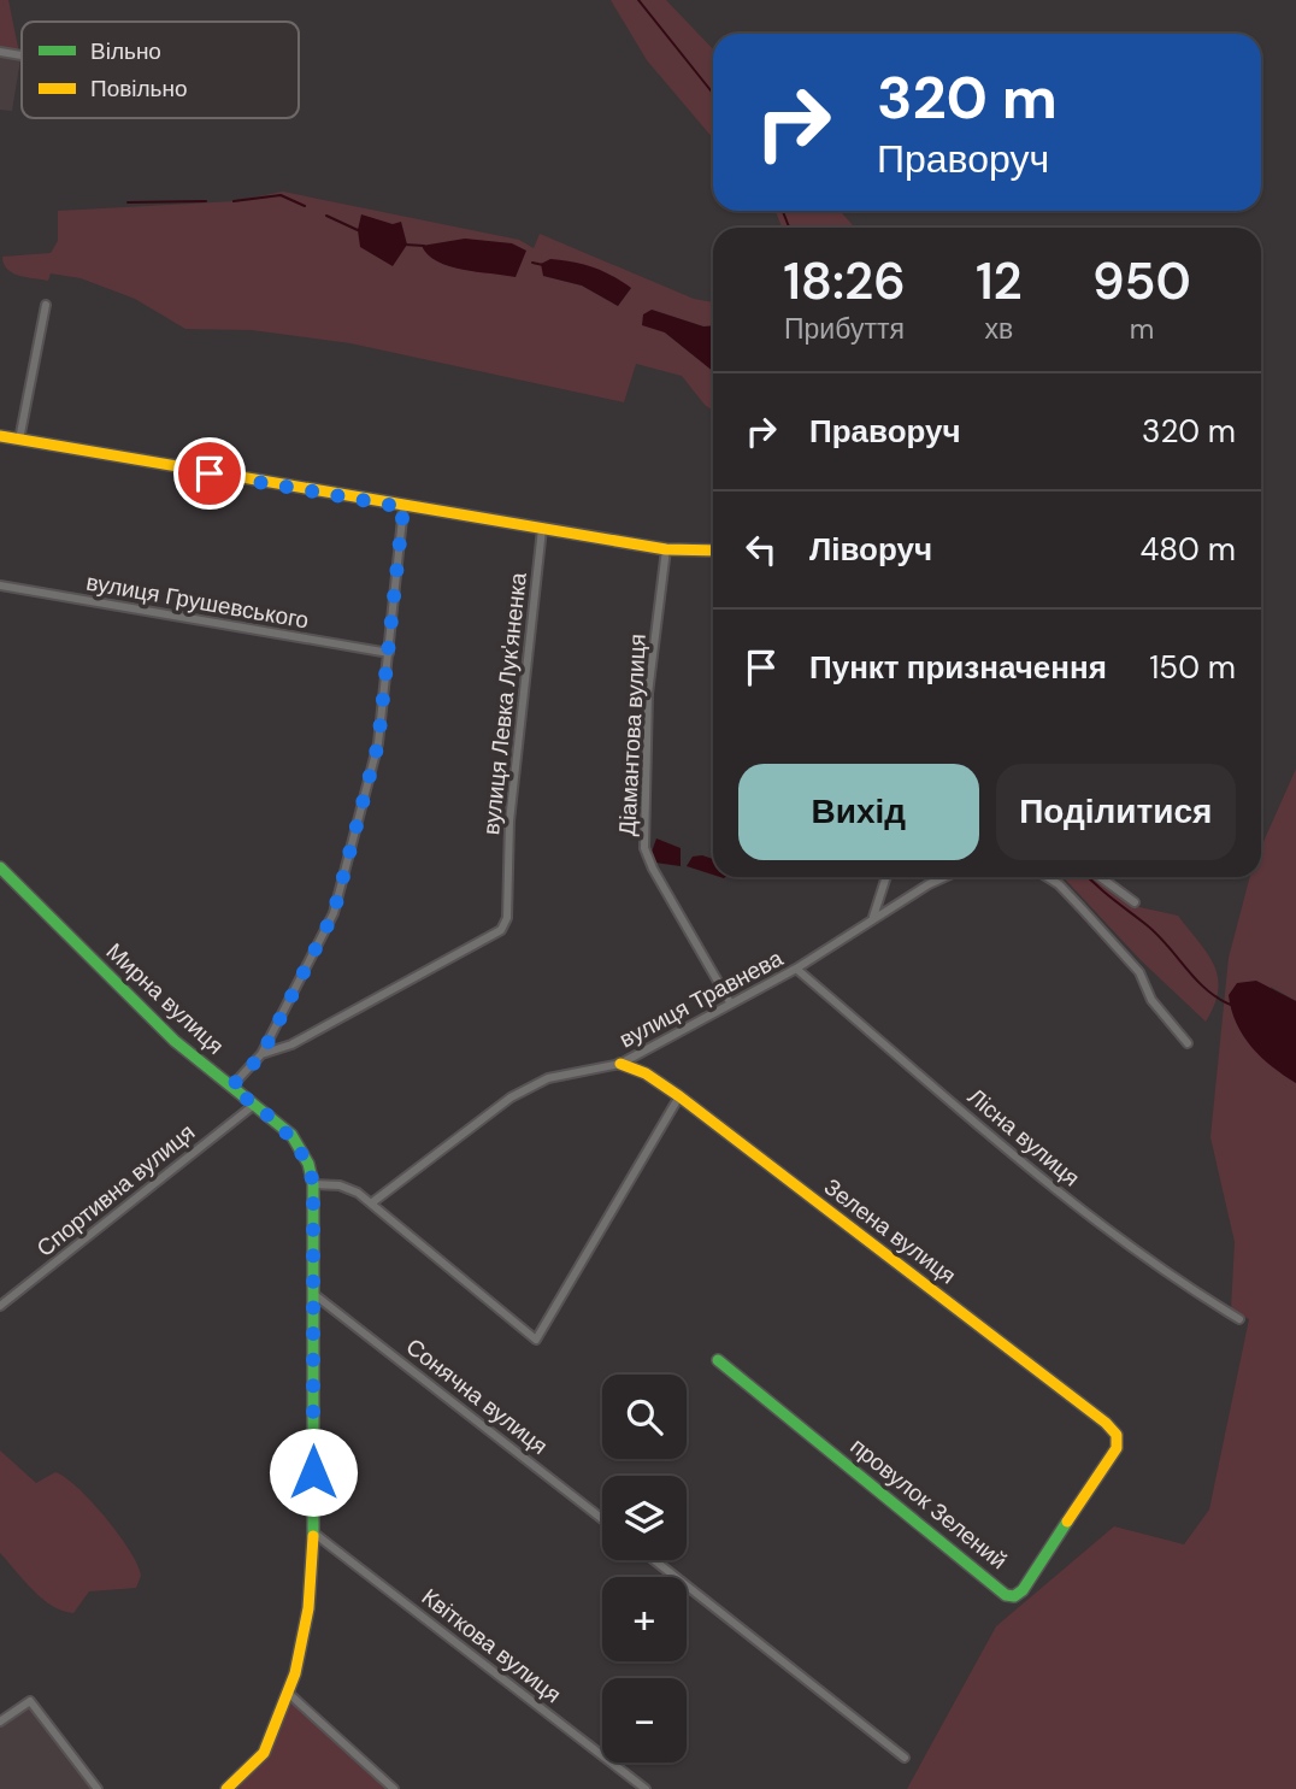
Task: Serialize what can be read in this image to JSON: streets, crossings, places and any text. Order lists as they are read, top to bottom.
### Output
{
  "streets": {
    "street": [
      "вулиця Грушевського",
      "вулиця Левка Лук'яненка",
      "Діамантова вулиця",
      "Мирна вулиця",
      "вулиця Травнева",
      "Лісна вулиця",
      "Спортивна вулиця",
      "Зелена вулиця",
      "Сонячна вулиця",
      "провулок Зелений",
      "Квіткова вулиця"
    ]
  },
  "crossings": [
    ["Діамантова вулиця", "вулиця Травнева"],
    ["Мирна вулиця", "Спортивна вулиця"],
    ["Мирна вулиця", "Сонячна вулиця"],
    ["Мирна вулиця", "Квіткова вулиця"],
    ["вулиця Травнева", "Лісна вулиця"],
    ["вулиця Травнева", "Зелена вулиця"],
    ["Зелена вулиця", "провулок Зелений"]
  ],
  "legend": ["Вільно", "Повільно"],
  "page": {
    "turn": ["320 m", "Праворуч"],
    "eta": [
      "18:26",
      "Прибуття",
      "12",
      "хв",
      "950",
      "m"
    ],
    "list": [
      {
        "name": "Праворуч",
        "value": "320 m"
      },
      {
        "name": "Ліворуч",
        "value": "480 m"
      },
      {
        "name": "Пункт призначення",
        "value": "150 m"
      }
    ],
    "buttons": ["Вихід", "Поділитися"],
    "map_buttons": ["+", "−"]
  }
}
